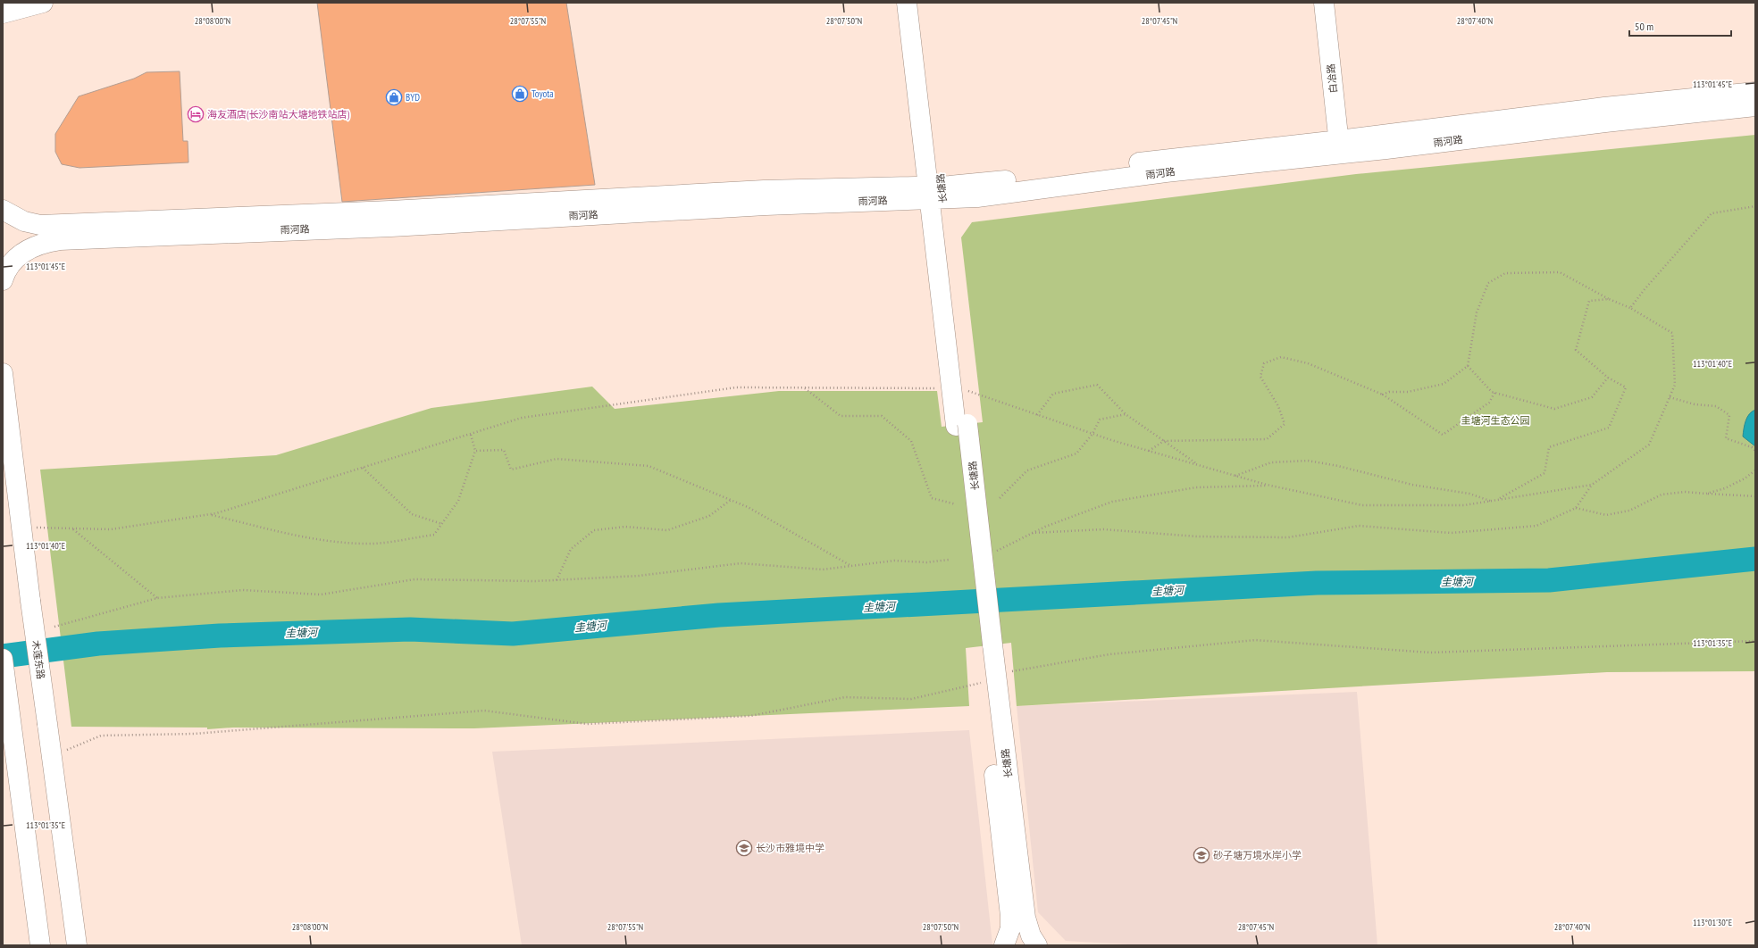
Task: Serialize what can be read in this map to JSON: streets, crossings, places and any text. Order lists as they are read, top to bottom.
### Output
{
  "streets": {
    "main road": [
      "白冶路",
      "雨河路",
      "长塘路",
      "木莲东路"
    ]
  },
  "crossings": [
    ["白冶路", "雨河路"],
    ["雨河路", "长塘路"]
  ],
  "water": ["圭塘河"],
  "parks": ["圭塘河生态公园"],
  "places": {
    "shop": ["Toyota", "BYD"],
    "hotel": ["海友酒店(长沙南站大塘地铁站店)"],
    "school or university": ["长沙市雅境中学", "砂子塘万境水岸小学"]
  },
  "scale_bar": "50 m",
  "coordinates": [
    "28°08'00\"N",
    "28°07'55\"N",
    "28°07'50\"N",
    "28°07'45\"N",
    "28°07'40\"N",
    "113°01'45\"E",
    "113°01'40\"E",
    "113°01'35\"E",
    "113°01'30\"E"
  ]
}
